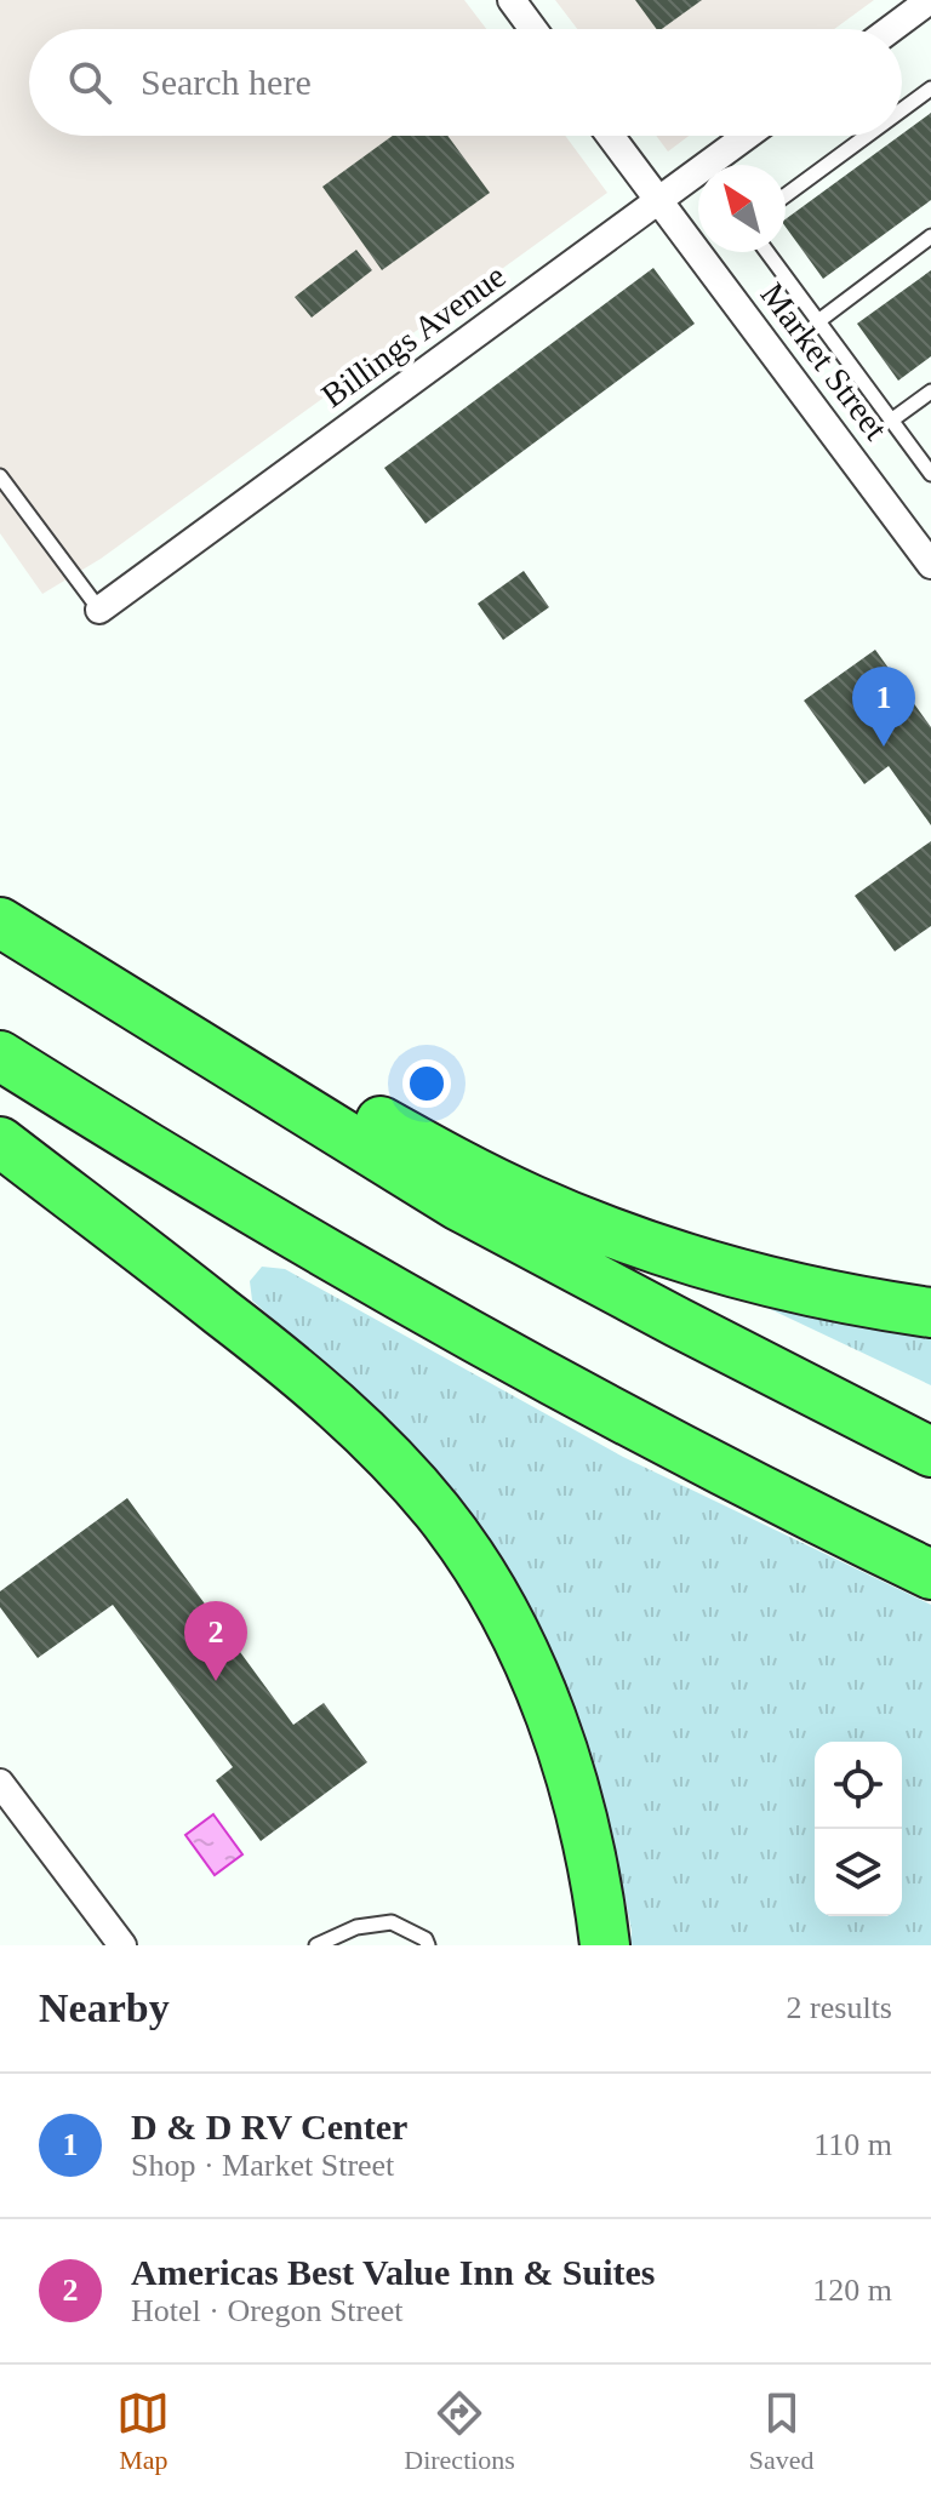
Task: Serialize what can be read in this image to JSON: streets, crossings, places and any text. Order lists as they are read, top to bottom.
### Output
{
  "streets": {
    "street": ["Billings Avenue", "Market Street"]
  },
  "crossings": [
    ["Billings Avenue", "Market Street"]
  ],
  "north": "top left",
  "page": {
    "search": "Search here",
    "pins": ["1", "2"],
    "heading": ["Nearby", "2 results"],
    "list": [
      {
        "mark": "1",
        "name": "D & D RV Center",
        "note": "Shop · Market Street",
        "value": "110 m"
      },
      {
        "mark": "2",
        "name": "Americas Best Value Inn & Suites",
        "note": "Hotel · Oregon Street",
        "value": "120 m"
      }
    ],
    "nav": ["Map", "Directions", "Saved"]
  }
}
